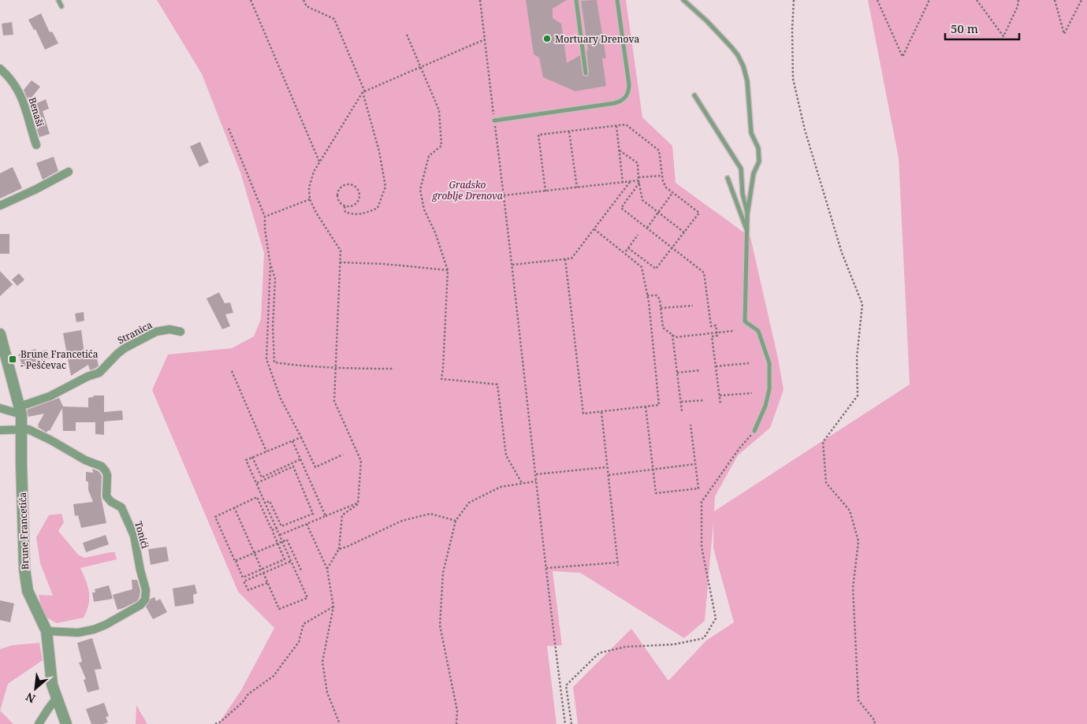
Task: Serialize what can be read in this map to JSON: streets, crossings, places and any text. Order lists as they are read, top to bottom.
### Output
{
  "streets": {
    "street": [
      "Benaši",
      "Stranica",
      "Brune Francetića",
      "Tonići"
    ]
  },
  "crossings": [
    ["Stranica", "Brune Francetića"],
    ["Brune Francetića", "Tonići"]
  ],
  "parks": ["Gradsko groblje Drenova"],
  "places": {
    "other": ["Mortuary Drenova"],
    "transit": ["Brune Francetića - Pešćevac"]
  },
  "scale_bar": "50 m",
  "north": "bottom left"
}
